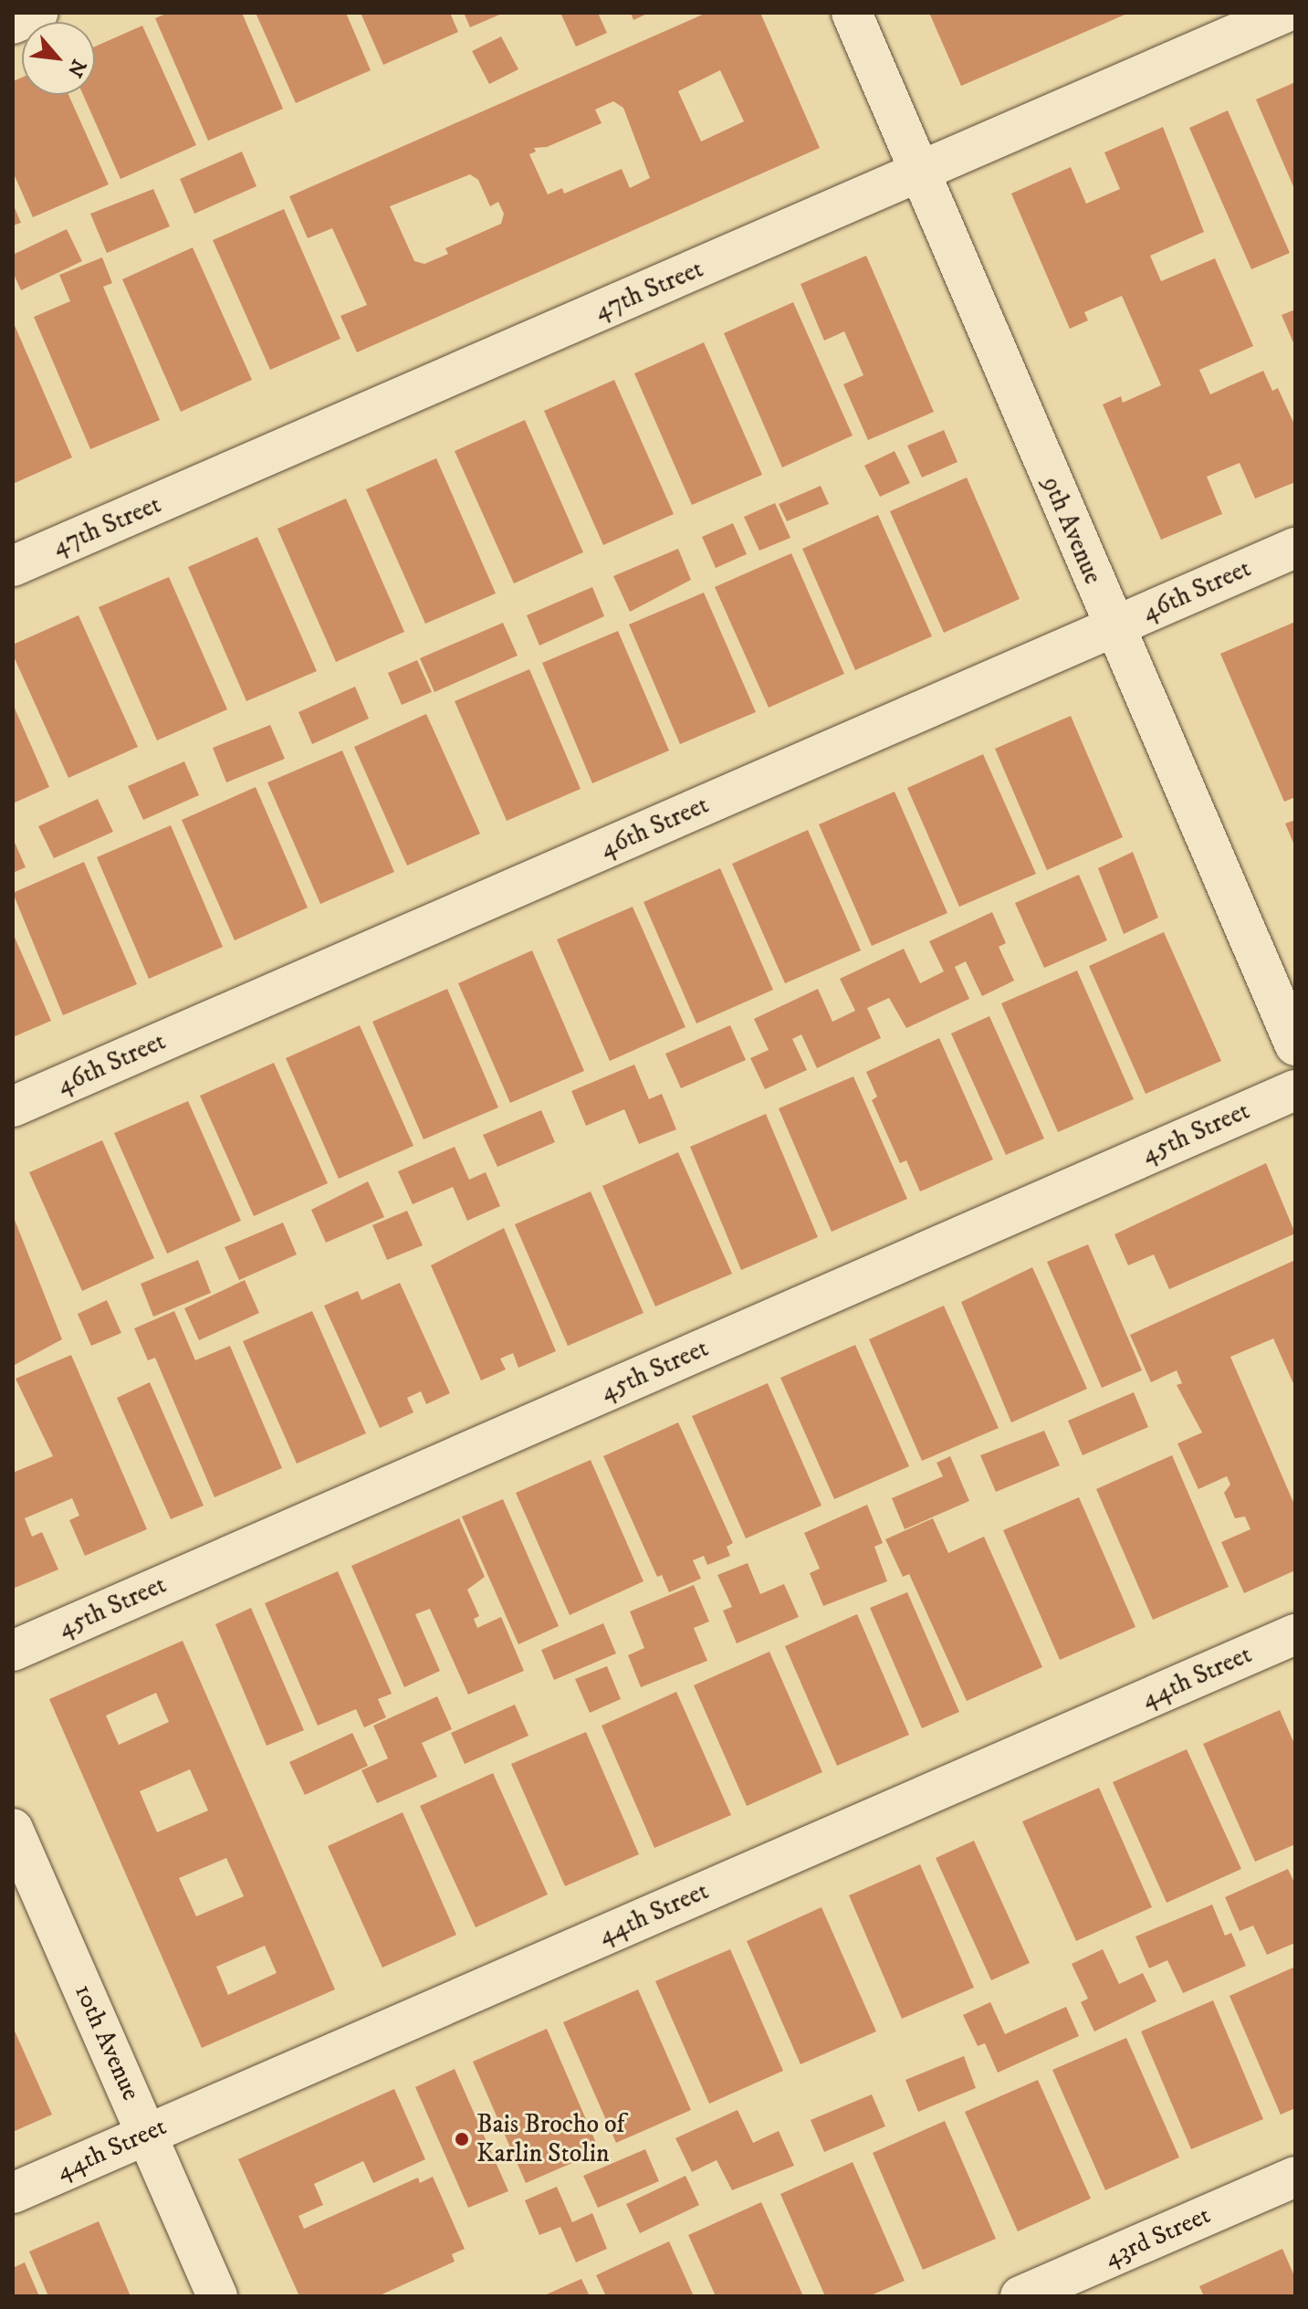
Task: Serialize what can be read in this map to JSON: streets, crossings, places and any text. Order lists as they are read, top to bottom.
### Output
{
  "streets": {
    "street": [
      "47th Street",
      "9th Avenue",
      "46th Street",
      "45th Street",
      "44th Street",
      "10th Avenue",
      "43rd Street"
    ]
  },
  "crossings": [
    ["47th Street", "9th Avenue"],
    ["9th Avenue", "46th Street"],
    ["44th Street", "10th Avenue"]
  ],
  "places": ["Bais Brocho of Karlin Stolin"],
  "north": "bottom right"
}
